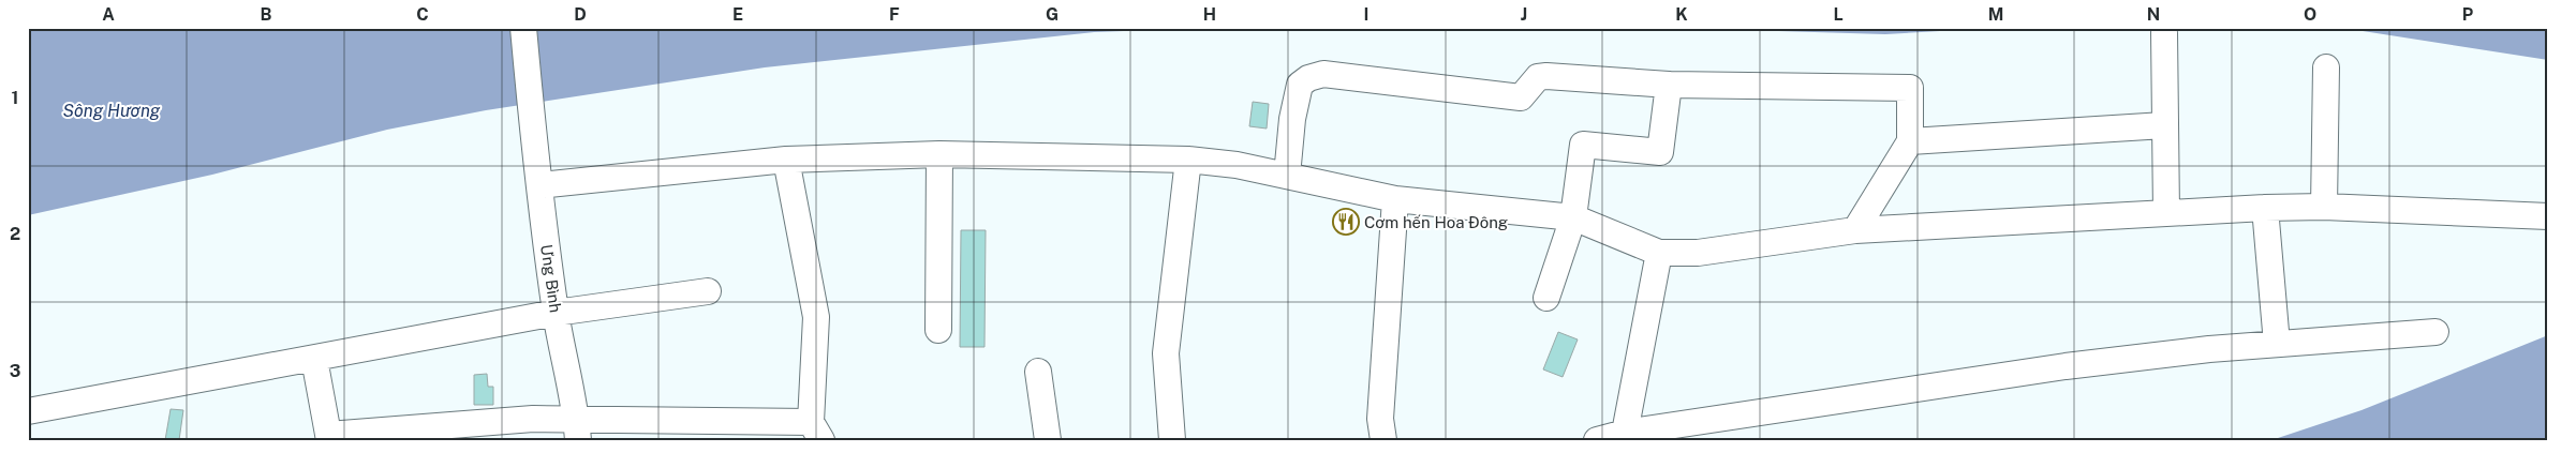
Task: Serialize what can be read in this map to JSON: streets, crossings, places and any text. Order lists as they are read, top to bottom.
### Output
{
  "streets": {
    "street": ["Ưng Bình"]
  },
  "water": ["Sông Hương"],
  "places": {
    "restaurant": ["Cơm hến Hoa Đông"]
  },
  "grid": {
    "columns": [
      "A",
      "B",
      "C",
      "D",
      "E",
      "F",
      "G",
      "H",
      "I",
      "J",
      "K",
      "L",
      "M",
      "N",
      "O",
      "P"
    ],
    "rows": ["1", "2", "3"]
  }
}
